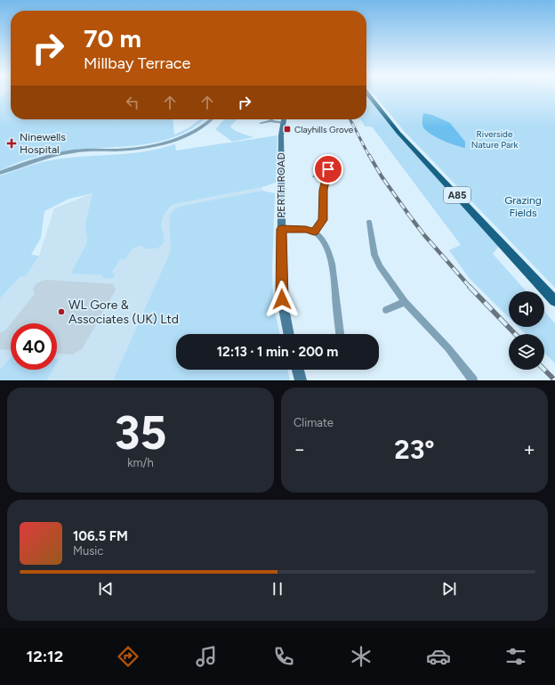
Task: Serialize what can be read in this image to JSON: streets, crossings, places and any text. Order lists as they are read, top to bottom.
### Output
{
  "streets": {
    "main road": ["A85"],
    "street": ["PERTH ROAD"]
  },
  "parks": ["Riverside Nature Park", "Grazing Fields"],
  "places": {
    "transit": ["Clayhills Grove"],
    "health": ["Ninewells Hospital"],
    "other": ["WL Gore & Associates (UK) Ltd"]
  },
  "page": {
    "turn": ["70 m", "Millbay Terrace"],
    "limit": "40",
    "trip": "12:13 · 1 min · 200 m",
    "tile": [
      ["35", "km/h"],
      "Climate"
    ],
    "heat": ["−", "23°", "+"],
    "song": ["106.5 FM", "Music"],
    "tabs": "12:12"
  }
}
